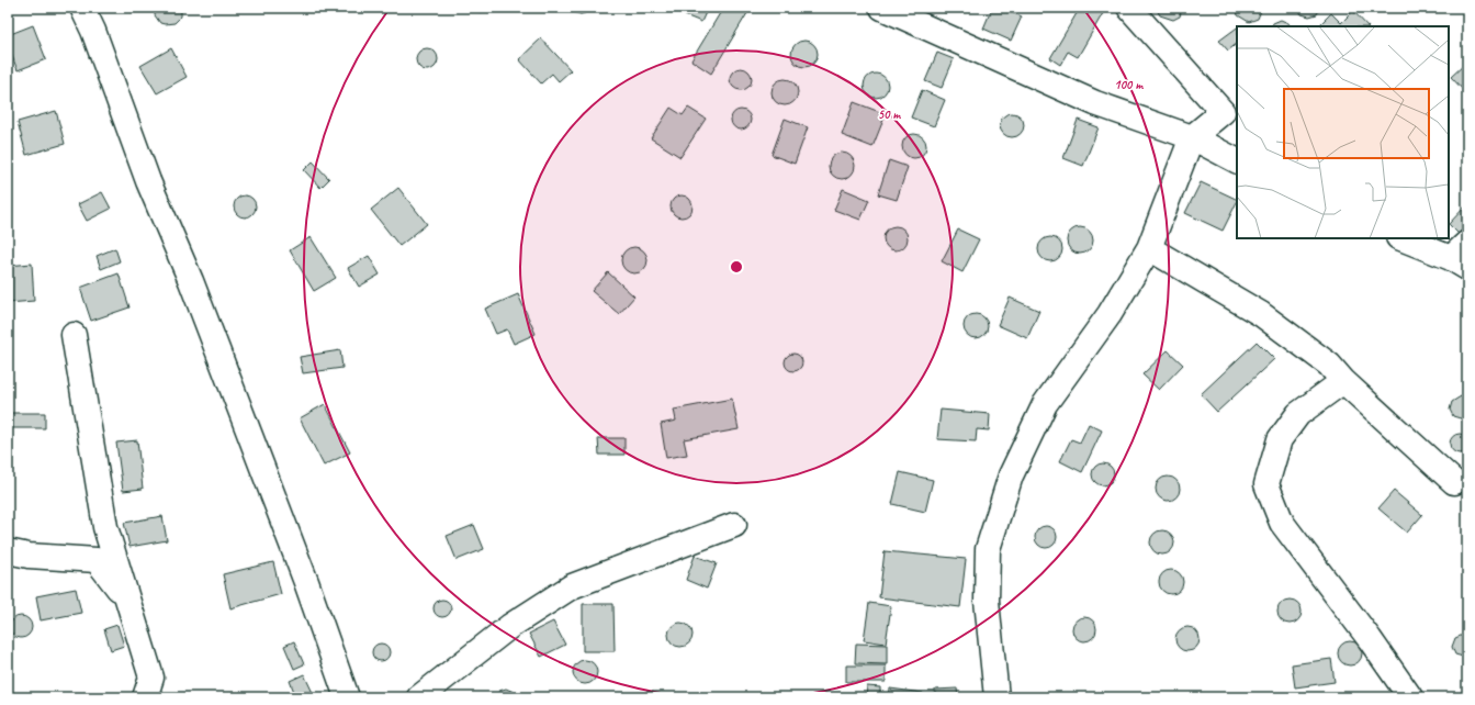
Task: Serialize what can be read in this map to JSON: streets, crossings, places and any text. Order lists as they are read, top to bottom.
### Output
{
  "rings": ["100 m", "50 m"]
}
